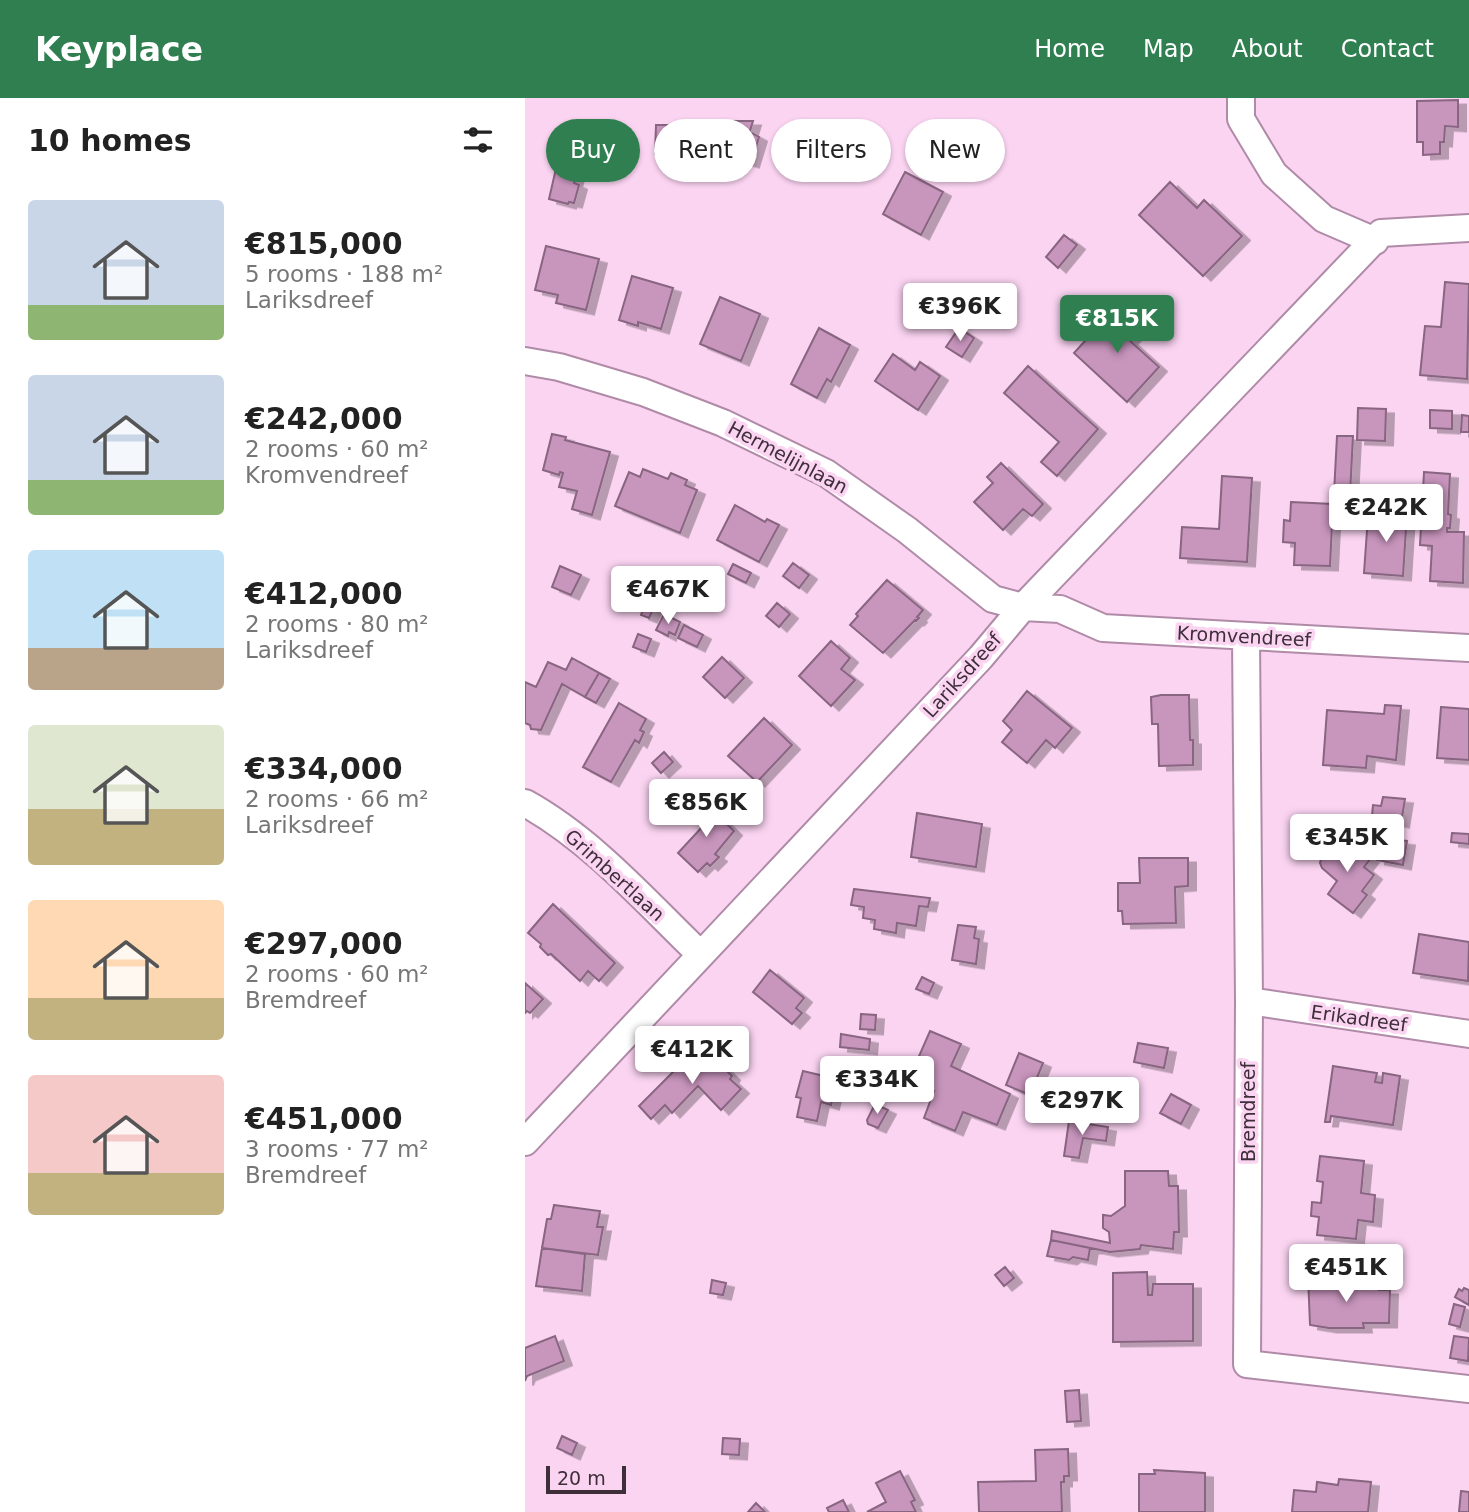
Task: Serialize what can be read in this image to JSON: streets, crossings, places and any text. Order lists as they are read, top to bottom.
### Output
{
  "streets": {
    "street": [
      "Hermelijnlaan",
      "Kromvendreef",
      "Lariksdreef",
      "Grimbertlaan",
      "Erikadreef",
      "Bremdreef"
    ]
  },
  "crossings": [
    ["Hermelijnlaan", "Kromvendreef"],
    ["Hermelijnlaan", "Lariksdreef"],
    ["Kromvendreef", "Lariksdreef"],
    ["Kromvendreef", "Bremdreef"],
    ["Lariksdreef", "Grimbertlaan"],
    ["Erikadreef", "Bremdreef"]
  ],
  "scale_bar": "20 m",
  "page": {
    "header": "Keyplace",
    "nav": [
      "Home",
      "Map",
      "About",
      "Contact"
    ],
    "heading": "10 homes",
    "chip": [
      "Buy",
      "Rent",
      "Filters",
      "New"
    ],
    "list": [
      {
        "name": "€815,000",
        "note": "5 rooms · 188 m² · Lariksdreef"
      },
      {
        "name": "€242,000",
        "note": "2 rooms · 60 m² · Kromvendreef"
      },
      {
        "name": "€412,000",
        "note": "2 rooms · 80 m² · Lariksdreef"
      },
      {
        "name": "€334,000",
        "note": "2 rooms · 66 m² · Lariksdreef"
      },
      {
        "name": "€297,000",
        "note": "2 rooms · 60 m² · Bremdreef"
      },
      {
        "name": "€451,000",
        "note": "3 rooms · 77 m² · Bremdreef"
      }
    ],
    "price": [
      "€396K",
      "€815K",
      "€242K",
      "€467K",
      "€856K",
      "€345K",
      "€412K",
      "€334K",
      "€297K",
      "€451K"
    ],
    "scale": "20 m"
  }
}
